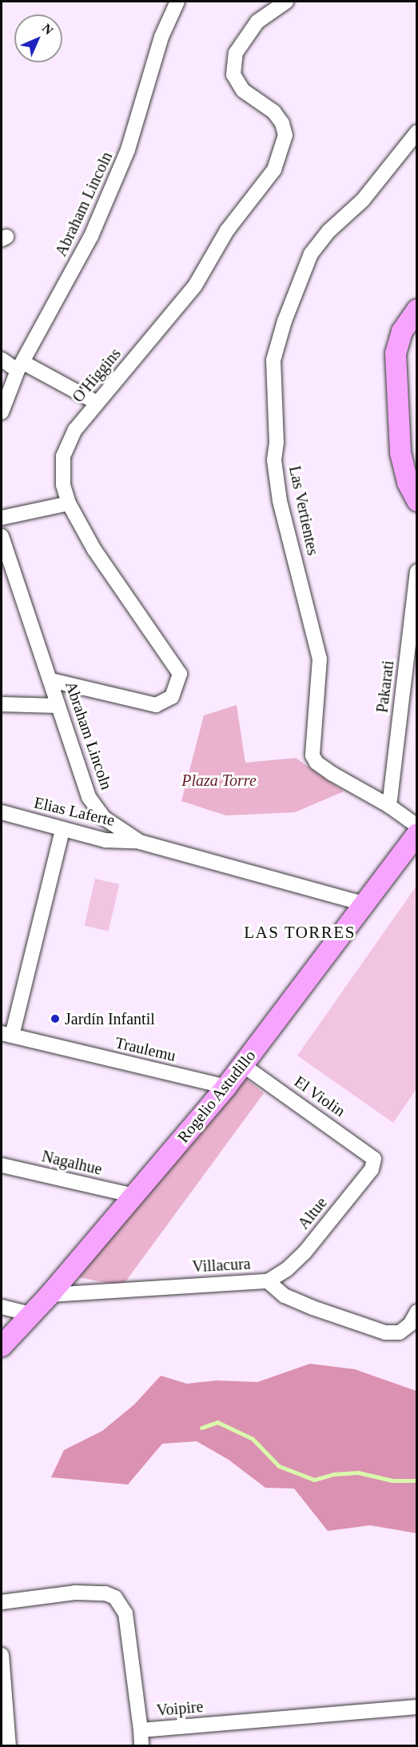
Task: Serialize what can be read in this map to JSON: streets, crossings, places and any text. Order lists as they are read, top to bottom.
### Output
{
  "streets": {
    "street": [
      "Abraham Lincoln",
      "O'Higgins",
      "Las Vertientes",
      "Pakarati",
      "Elias Laferte",
      "Traulemu",
      "Rogelio Astudillo",
      "El Violin",
      "Nagalhue",
      "Altue",
      "Villacura",
      "Voipire"
    ]
  },
  "crossings": [
    ["Abraham Lincoln", "O'Higgins"],
    ["Abraham Lincoln", "Elias Laferte"],
    ["Abraham Lincoln", "Rogelio Astudillo"],
    ["Las Vertientes", "Pakarati"],
    ["Traulemu", "Rogelio Astudillo"],
    ["Rogelio Astudillo", "El Violin"],
    ["Rogelio Astudillo", "Nagalhue"],
    ["Rogelio Astudillo", "Villacura"],
    ["El Violin", "Altue"],
    ["Altue", "Villacura"]
  ],
  "districts": ["LAS TORRES"],
  "parks": ["Plaza Torre"],
  "places": ["Jardín Infantil"],
  "north": "top right"
}
